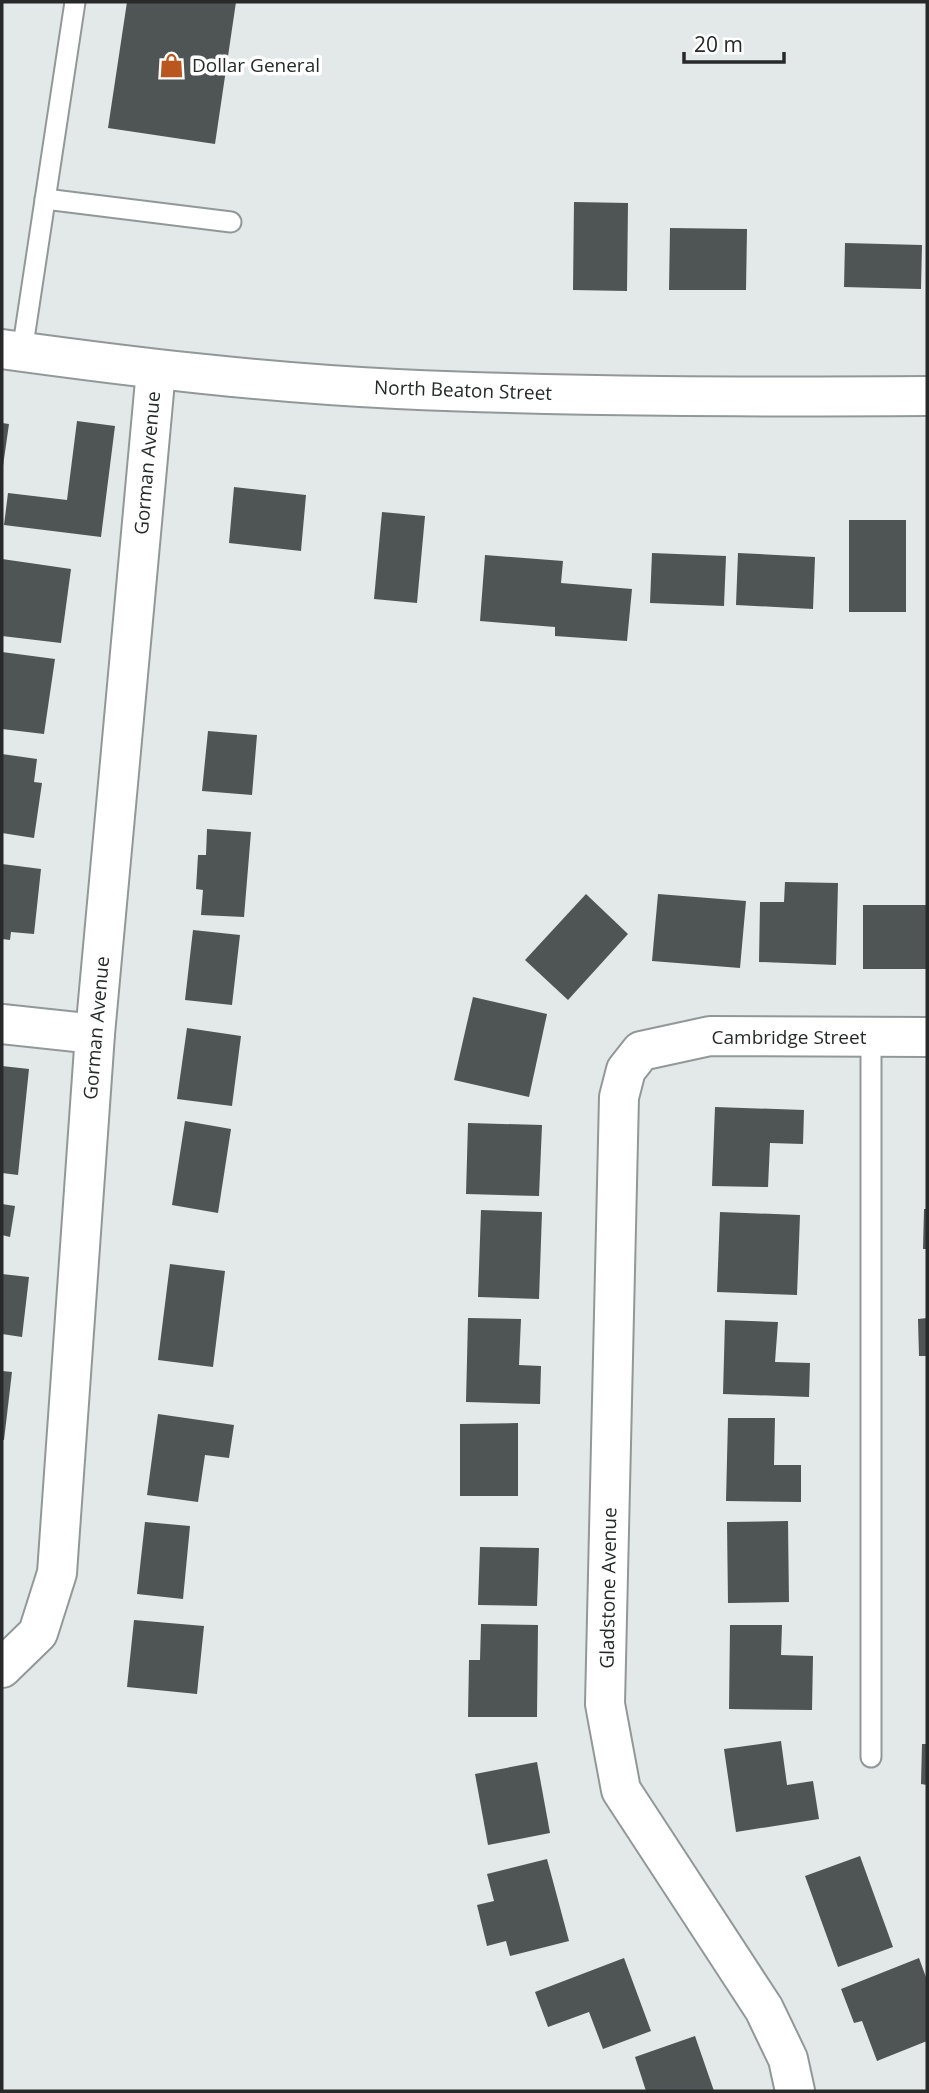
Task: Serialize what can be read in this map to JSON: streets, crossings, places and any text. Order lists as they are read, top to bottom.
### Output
{
  "streets": {
    "street": [
      "North Beaton Street",
      "Gorman Avenue",
      "Cambridge Street",
      "Gladstone Avenue"
    ]
  },
  "crossings": [
    ["North Beaton Street", "Gorman Avenue"],
    ["Cambridge Street", "Gladstone Avenue"]
  ],
  "places": {
    "shop": ["Dollar General"]
  },
  "scale_bar": "20 m"
}
